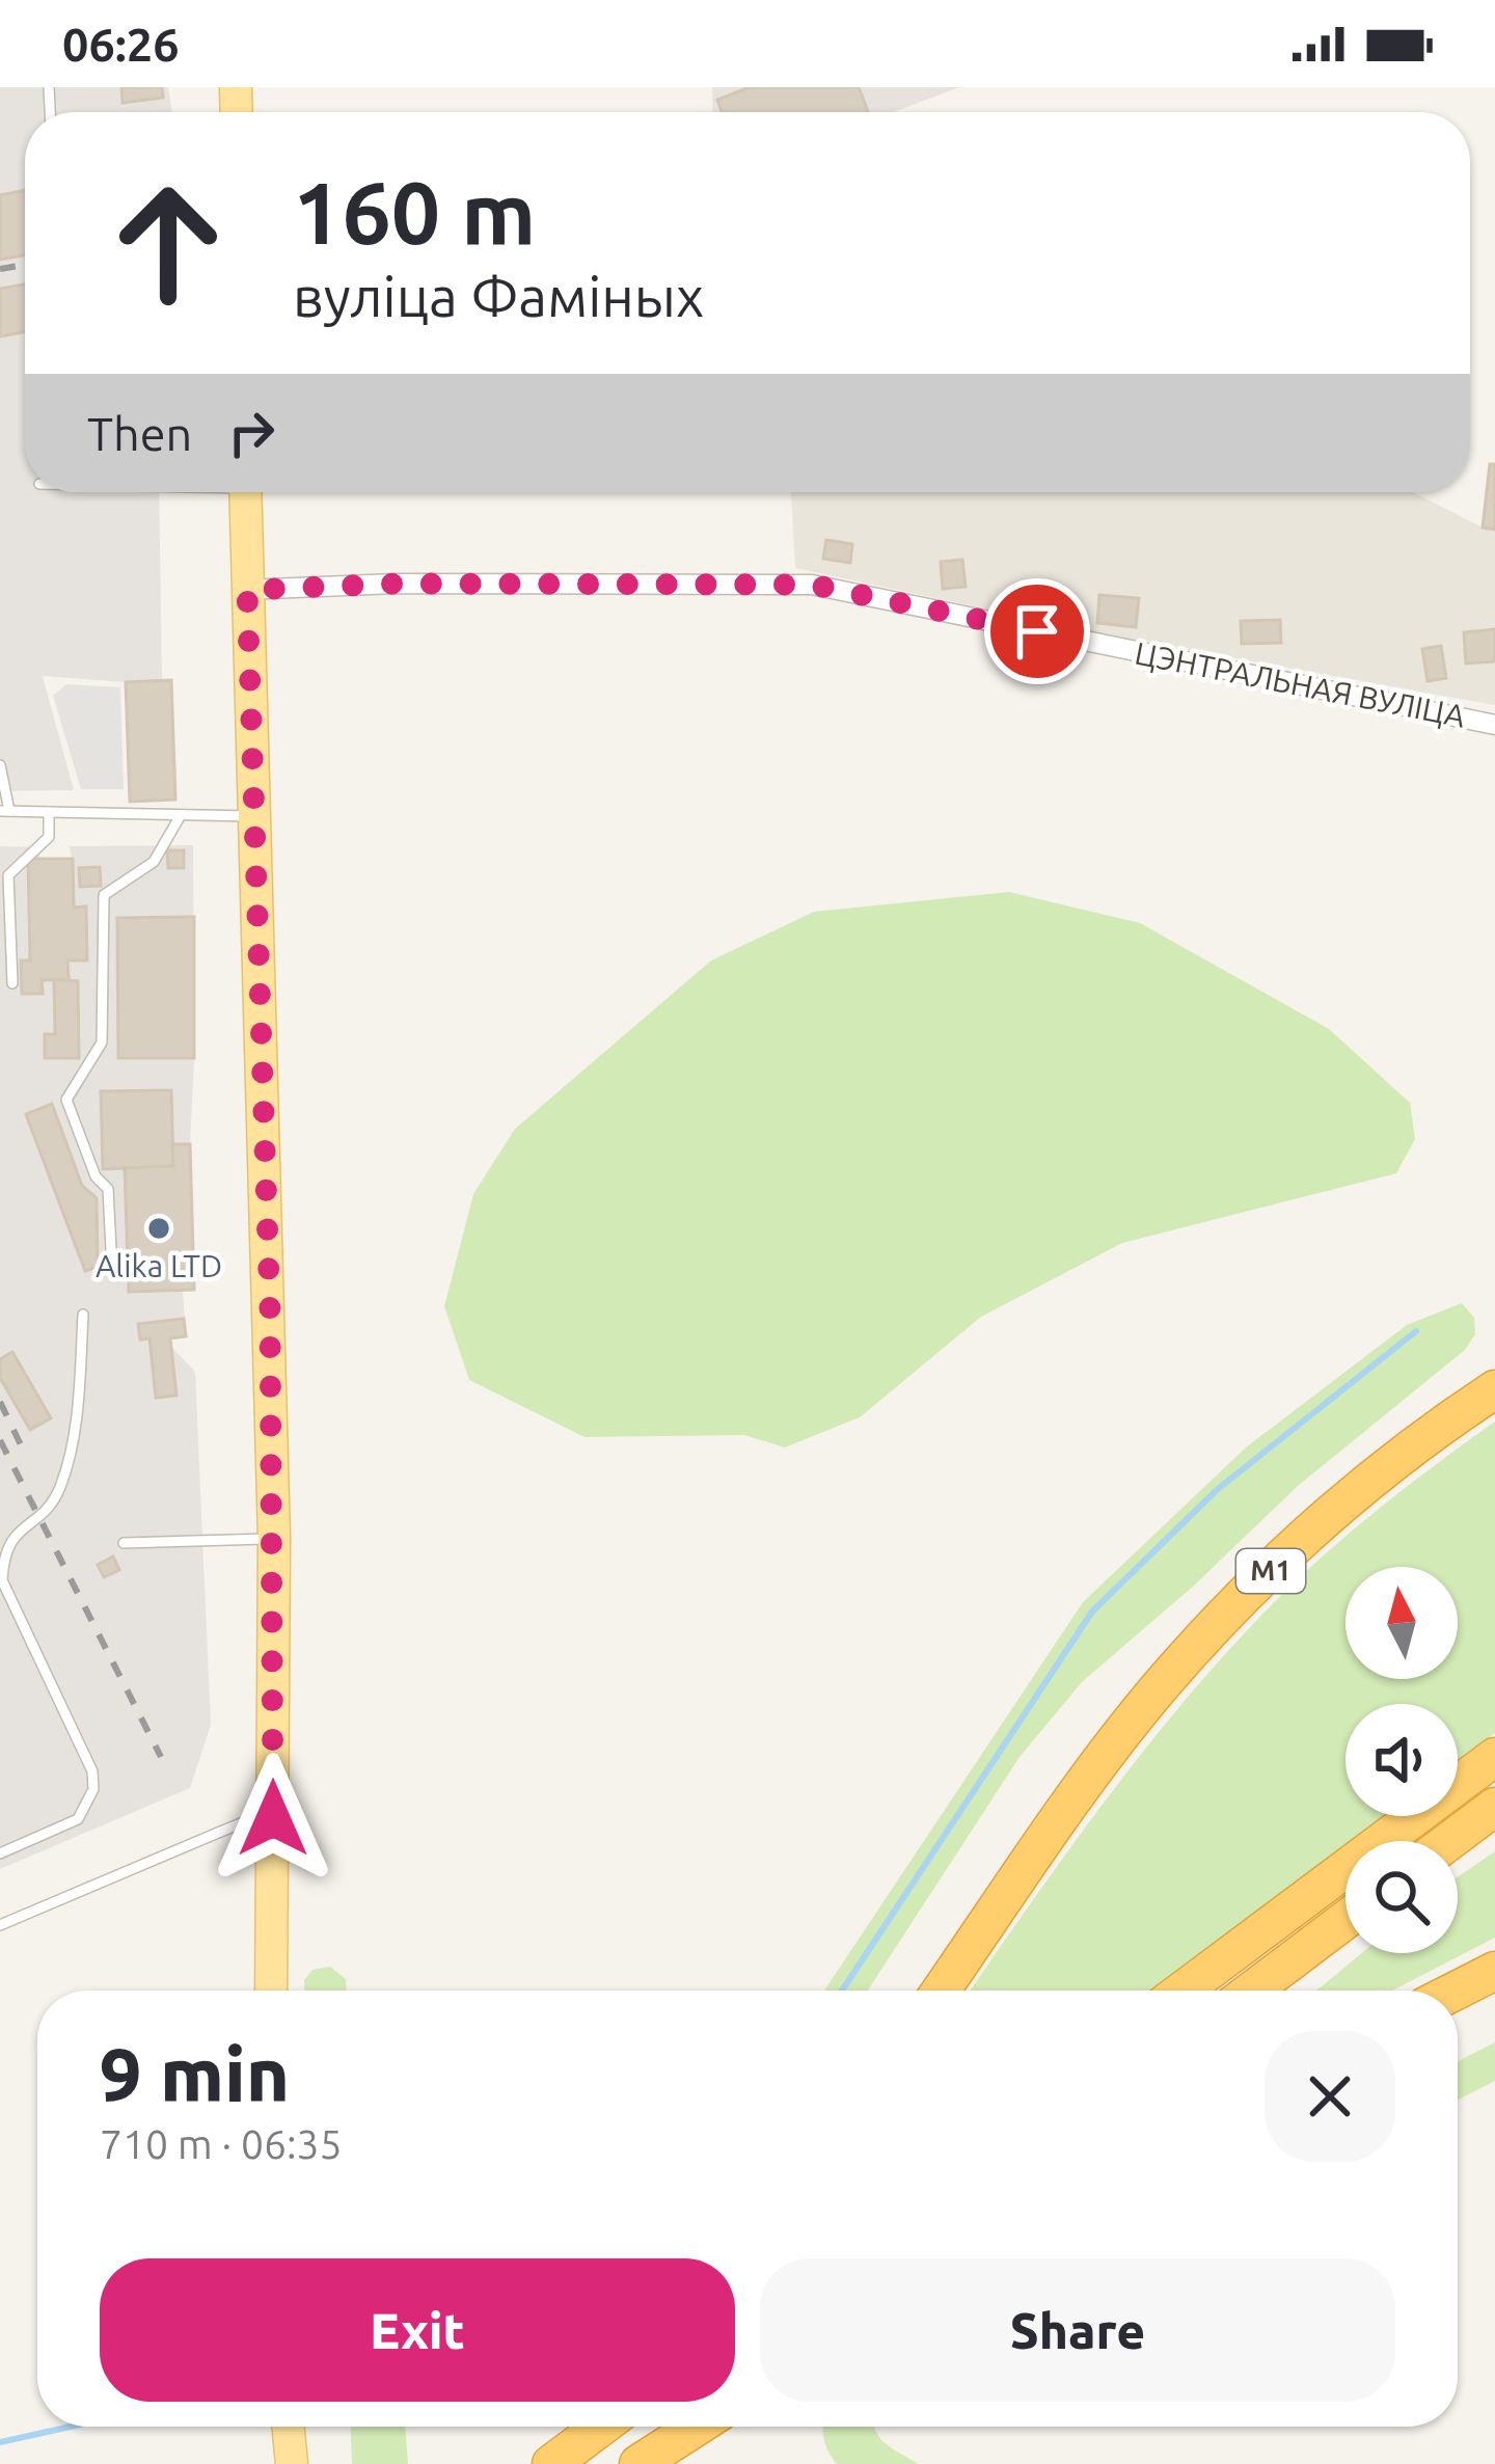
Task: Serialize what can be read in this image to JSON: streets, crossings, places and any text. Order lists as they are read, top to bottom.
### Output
{
  "streets": {
    "highway": ["М1"],
    "street": ["ЦЭНТРАЛЬНАЯ ВУЛІЦА"]
  },
  "places": ["Alika LTD"],
  "north": "top",
  "page": {
    "status": "06:26",
    "turn": ["160 m", "вуліца Фаміных"],
    "then": "Then",
    "heading": ["9 min", "710 m · 06:35"],
    "buttons": ["Exit", "Share"]
  }
}
